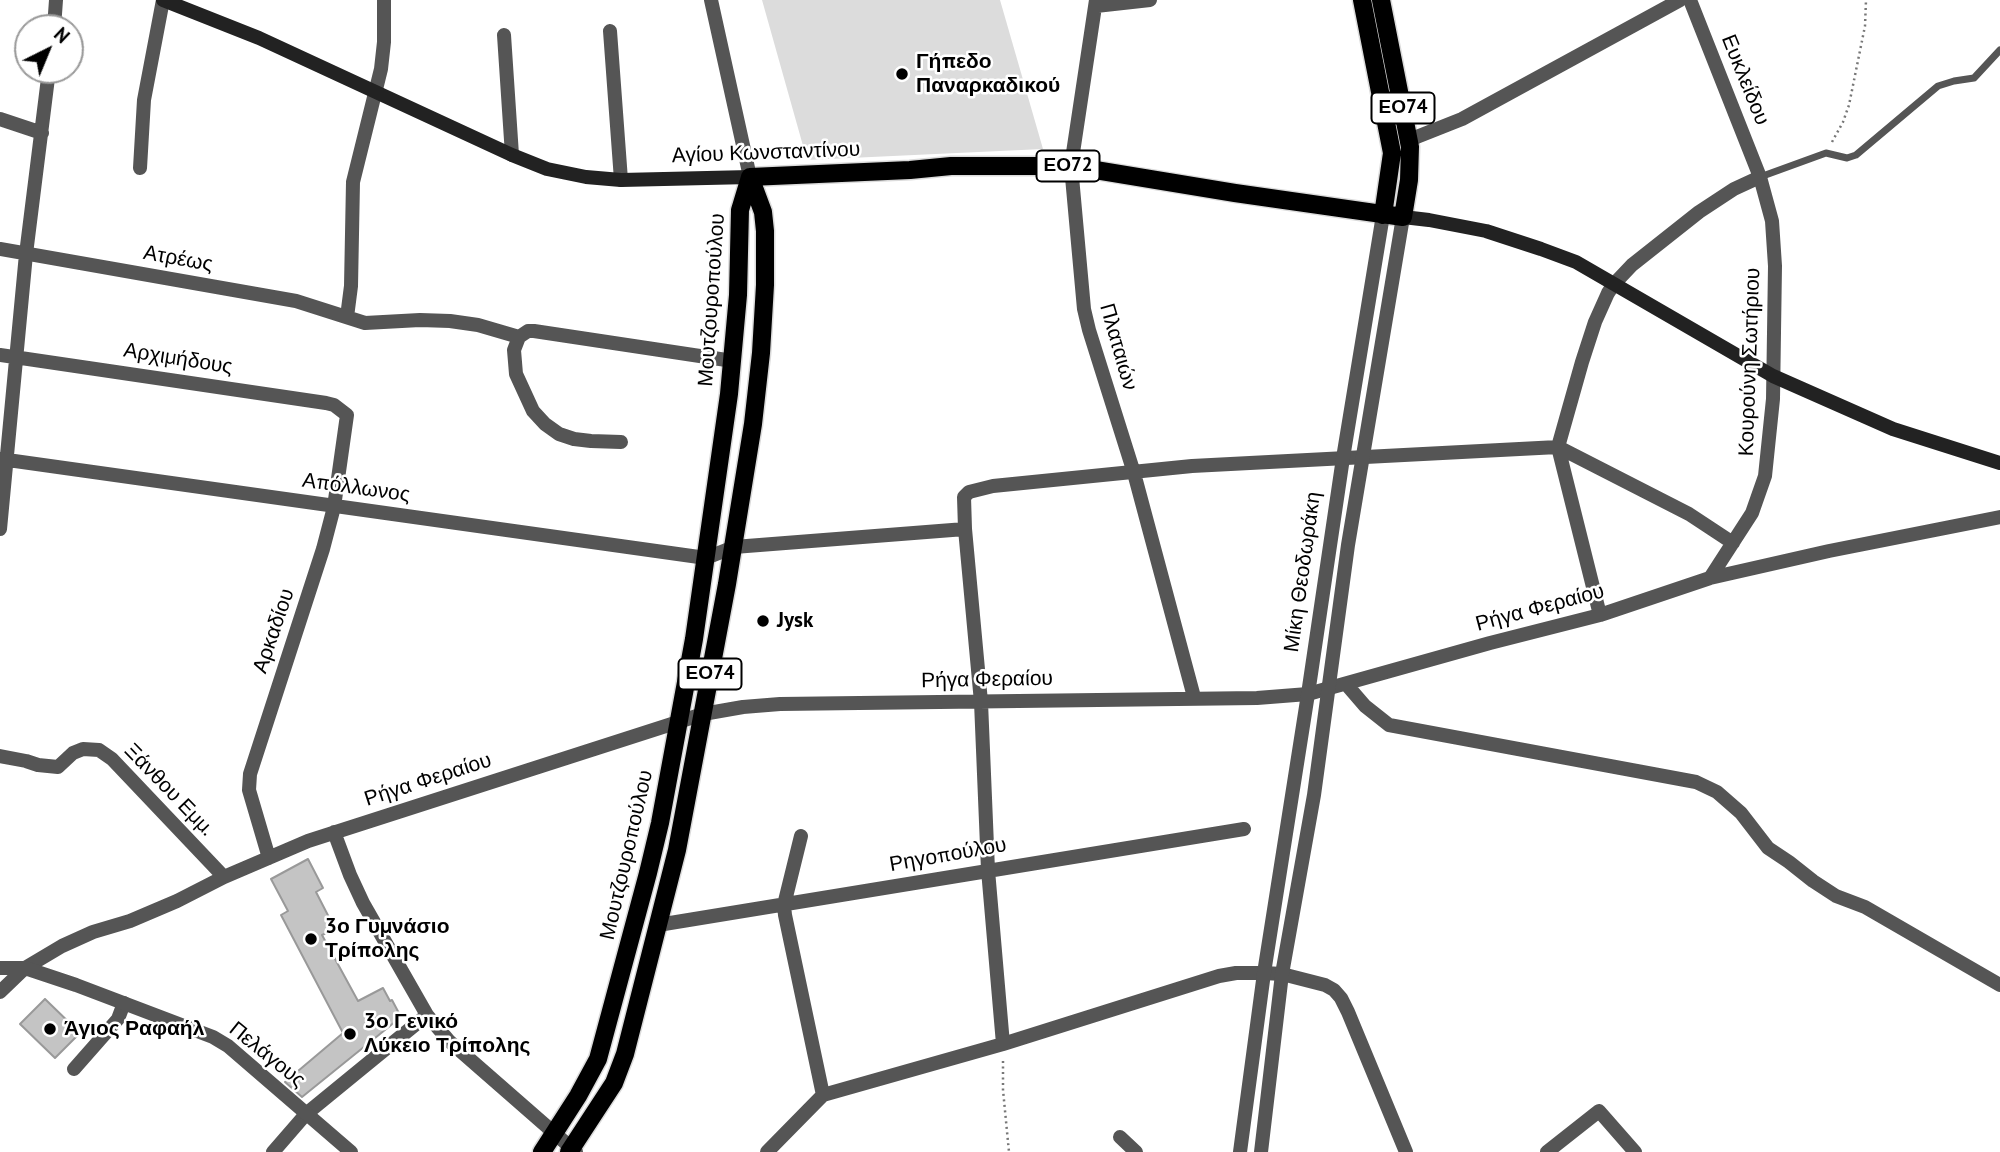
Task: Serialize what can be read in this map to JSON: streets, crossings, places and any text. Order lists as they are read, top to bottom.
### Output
{
  "streets": {
    "main road": [
      "ΕΟ74",
      "Αγίου Κωνσταντίνου",
      "ΕΟ72",
      "Μουτζουροπούλου",
      "Μίκη Θεοδωράκη"
    ],
    "street": [
      "Ευκλείδου",
      "Ατρέως",
      "Πλαταιών",
      "Αρχιμήδους",
      "Κουρούνη Σωτήριου",
      "Απόλλωνος",
      "Ρήγα Φεραίου",
      "Αρκαδίου",
      "Ξάνθου Εμμ.",
      "Ρηγοπούλου",
      "Πελάγους"
    ]
  },
  "crossings": [
    ["Ευκλείδου", "Κουρούνη Σωτήριου"],
    ["Αγίου Κωνσταντίνου", "ΕΟ72"],
    ["Αγίου Κωνσταντίνου", "Μουτζουροπούλου"],
    ["Αγίου Κωνσταντίνου", "Πλαταιών"],
    ["Αγίου Κωνσταντίνου", "Μίκη Θεοδωράκη"],
    ["ΕΟ72", "Κουρούνη Σωτήριου"],
    ["ΕΟ72", "Μίκη Θεοδωράκη"],
    ["Μουτζουροπούλου", "Απόλλωνος"],
    ["Μουτζουροπούλου", "Ρήγα Φεραίου"],
    ["Μουτζουροπούλου", "Ρηγοπούλου"],
    ["Πλαταιών", "Ρήγα Φεραίου"],
    ["Αρχιμήδους", "Αρκαδίου"],
    ["Κουρούνη Σωτήριου", "Ρήγα Φεραίου"],
    ["Απόλλωνος", "Αρκαδίου"],
    ["Μίκη Θεοδωράκη", "Ρήγα Φεραίου"],
    ["Ρήγα Φεραίου", "Αρκαδίου"],
    ["Ρήγα Φεραίου", "Ξάνθου Εμμ."],
    ["Ρήγα Φεραίου", "Πελάγους"]
  ],
  "places": [
    "Γήπεδο Παναρκαδικού",
    "Jysk",
    "3ο Γυμνάσιο Τρίπολης",
    "Άγιος Ραφαήλ",
    "3ο Γενικό Λύκειο Τρίπολης"
  ],
  "north": "top right"
}
